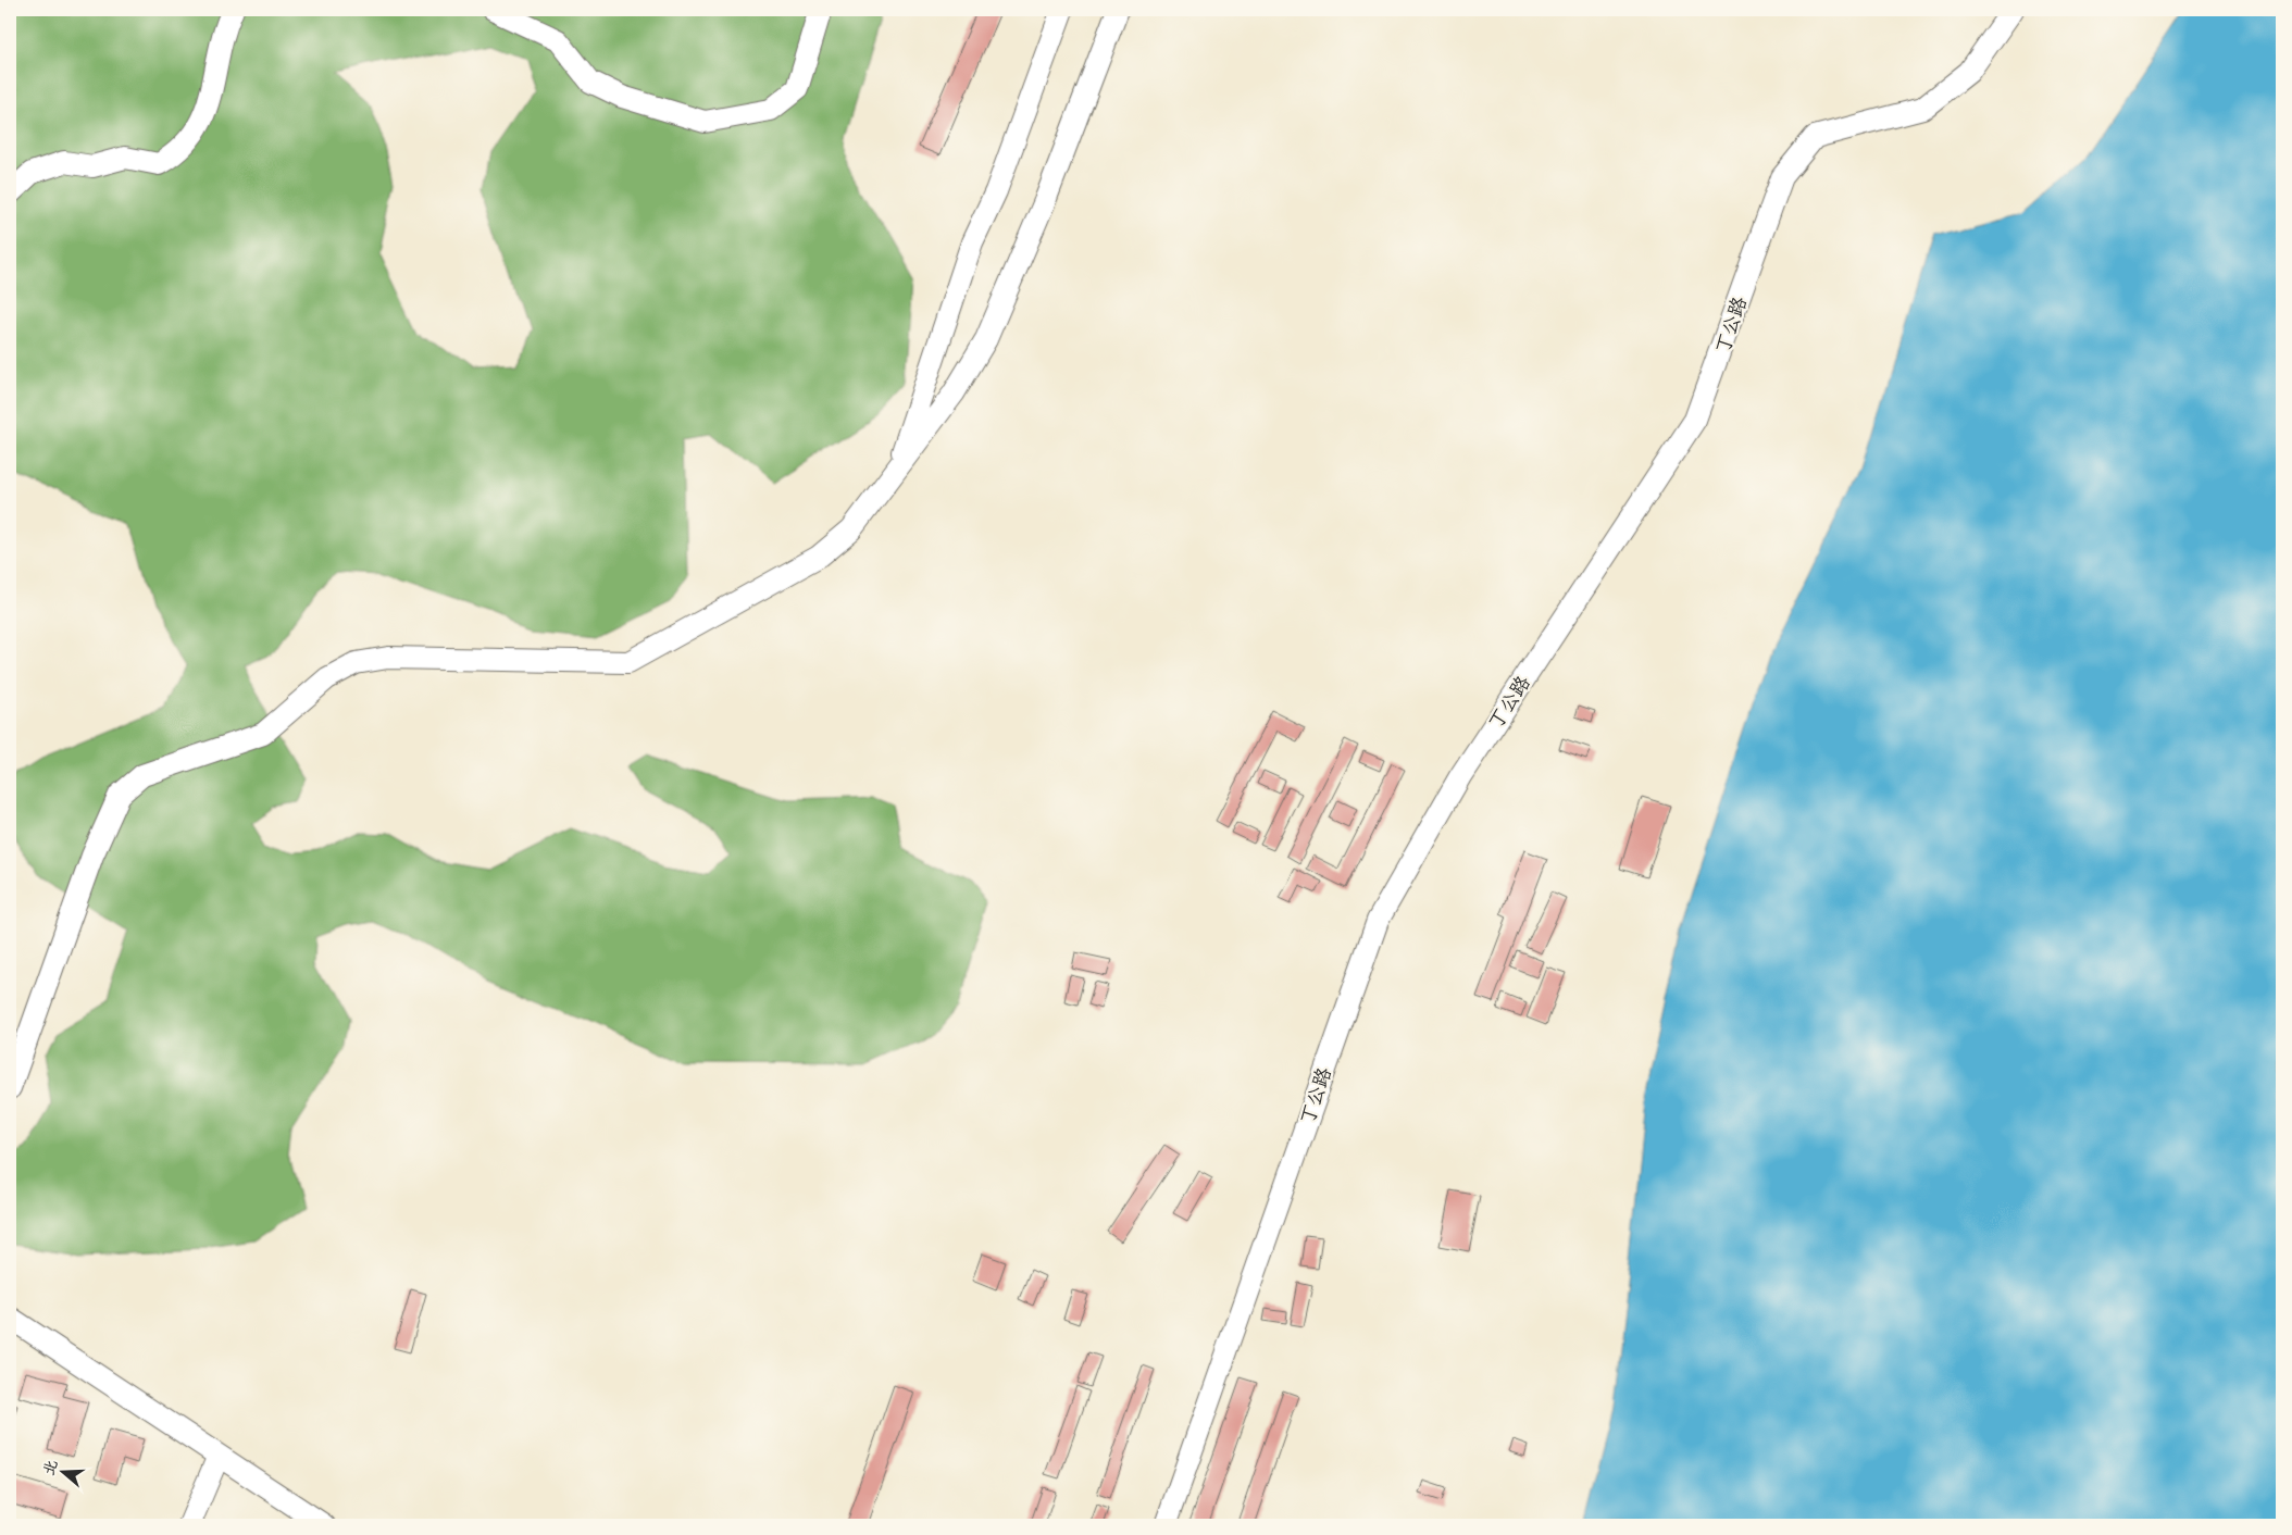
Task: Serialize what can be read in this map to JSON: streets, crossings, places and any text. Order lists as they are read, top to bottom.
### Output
{
  "streets": {
    "street": ["丁公路"]
  },
  "north": "left"
}
